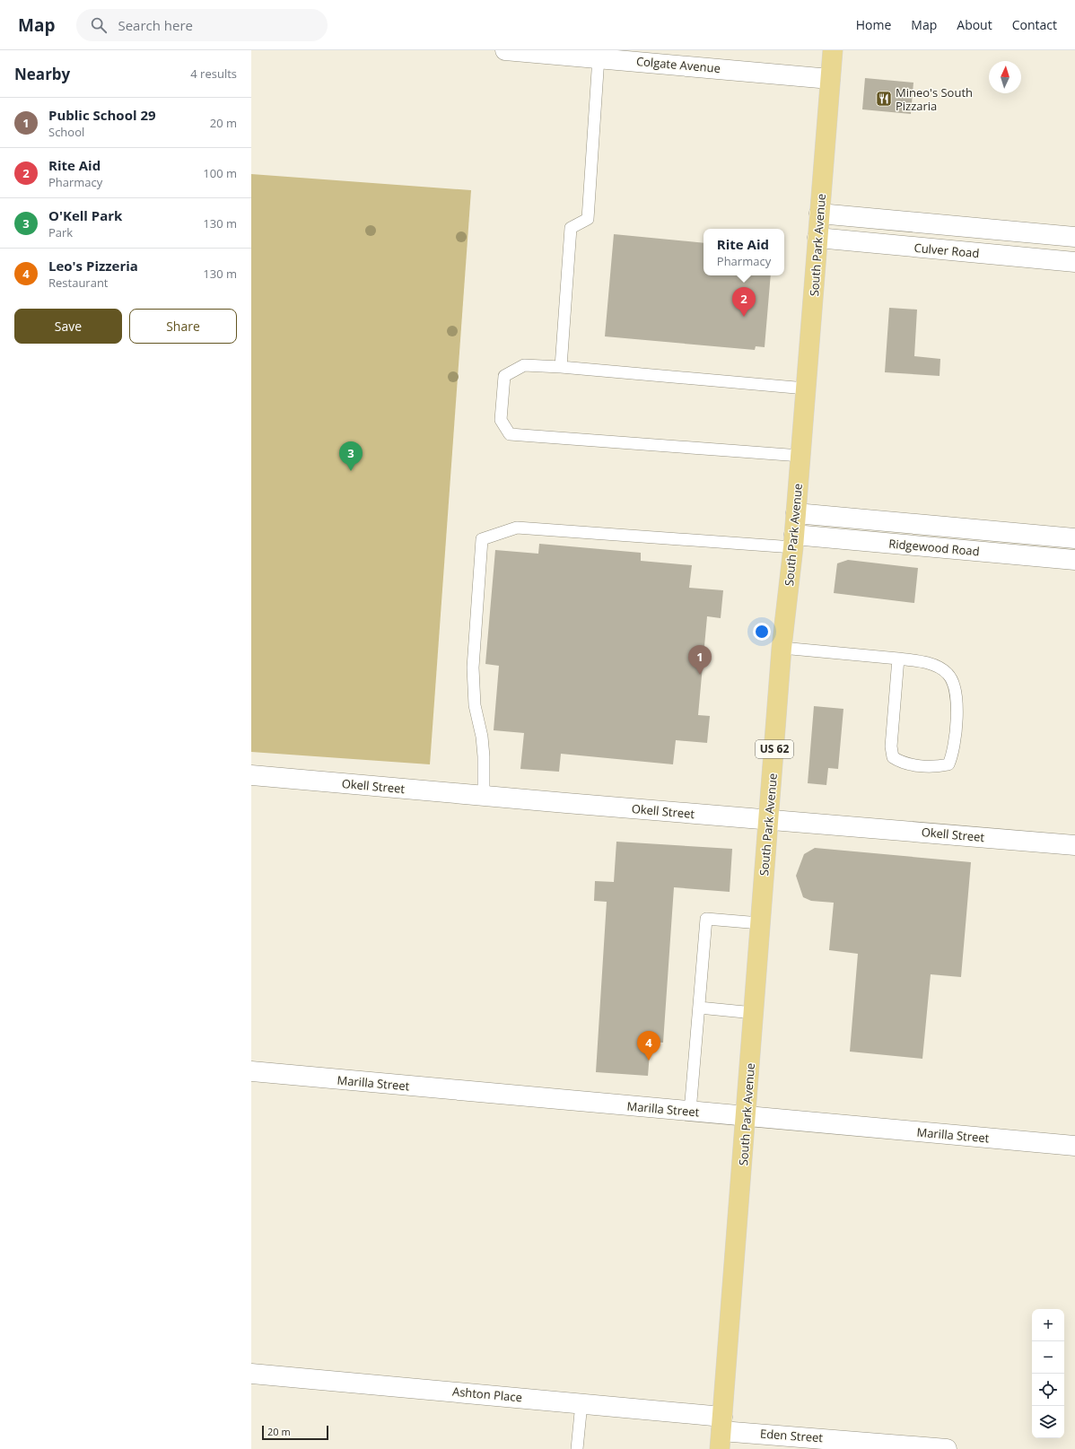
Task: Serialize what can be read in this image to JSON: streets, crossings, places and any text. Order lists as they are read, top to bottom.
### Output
{
  "streets": {
    "main road": ["South Park Avenue", "US 62"],
    "street": [
      "Colgate Avenue",
      "Culver Road",
      "Ridgewood Road",
      "Okell Street",
      "Marilla Street",
      "Ashton Place",
      "Eden Street"
    ]
  },
  "crossings": [
    ["Colgate Avenue", "South Park Avenue"],
    ["South Park Avenue", "Culver Road"],
    ["South Park Avenue", "Ridgewood Road"],
    ["South Park Avenue", "Okell Street"],
    ["South Park Avenue", "Marilla Street"],
    ["South Park Avenue", "Ashton Place"],
    ["South Park Avenue", "Eden Street"],
    ["Ashton Place", "Eden Street"]
  ],
  "places": {
    "restaurant": ["Mineo's South Pizzaria"]
  },
  "scale_bar": "20 m",
  "north": "top",
  "page": {
    "header": "Map",
    "search": "Search here",
    "nav": [
      "Home",
      "Map",
      "About",
      "Contact"
    ],
    "heading": ["Nearby", "4 results"],
    "list": [
      {
        "mark": "1",
        "name": "Public School 29",
        "note": "School",
        "value": "20 m"
      },
      {
        "mark": "2",
        "name": "Rite Aid",
        "note": "Pharmacy",
        "value": "100 m"
      },
      {
        "mark": "3",
        "name": "O'Kell Park",
        "note": "Park",
        "value": "130 m"
      },
      {
        "mark": "4",
        "name": "Leo's Pizzeria",
        "note": "Restaurant",
        "value": "130 m"
      }
    ],
    "popup": ["Rite Aid", "Pharmacy"],
    "pins": [
      "2",
      "3",
      "1",
      "4"
    ],
    "buttons": ["Save", "Share"],
    "map_buttons": ["+", "−"],
    "scale": "20 m"
  }
}
